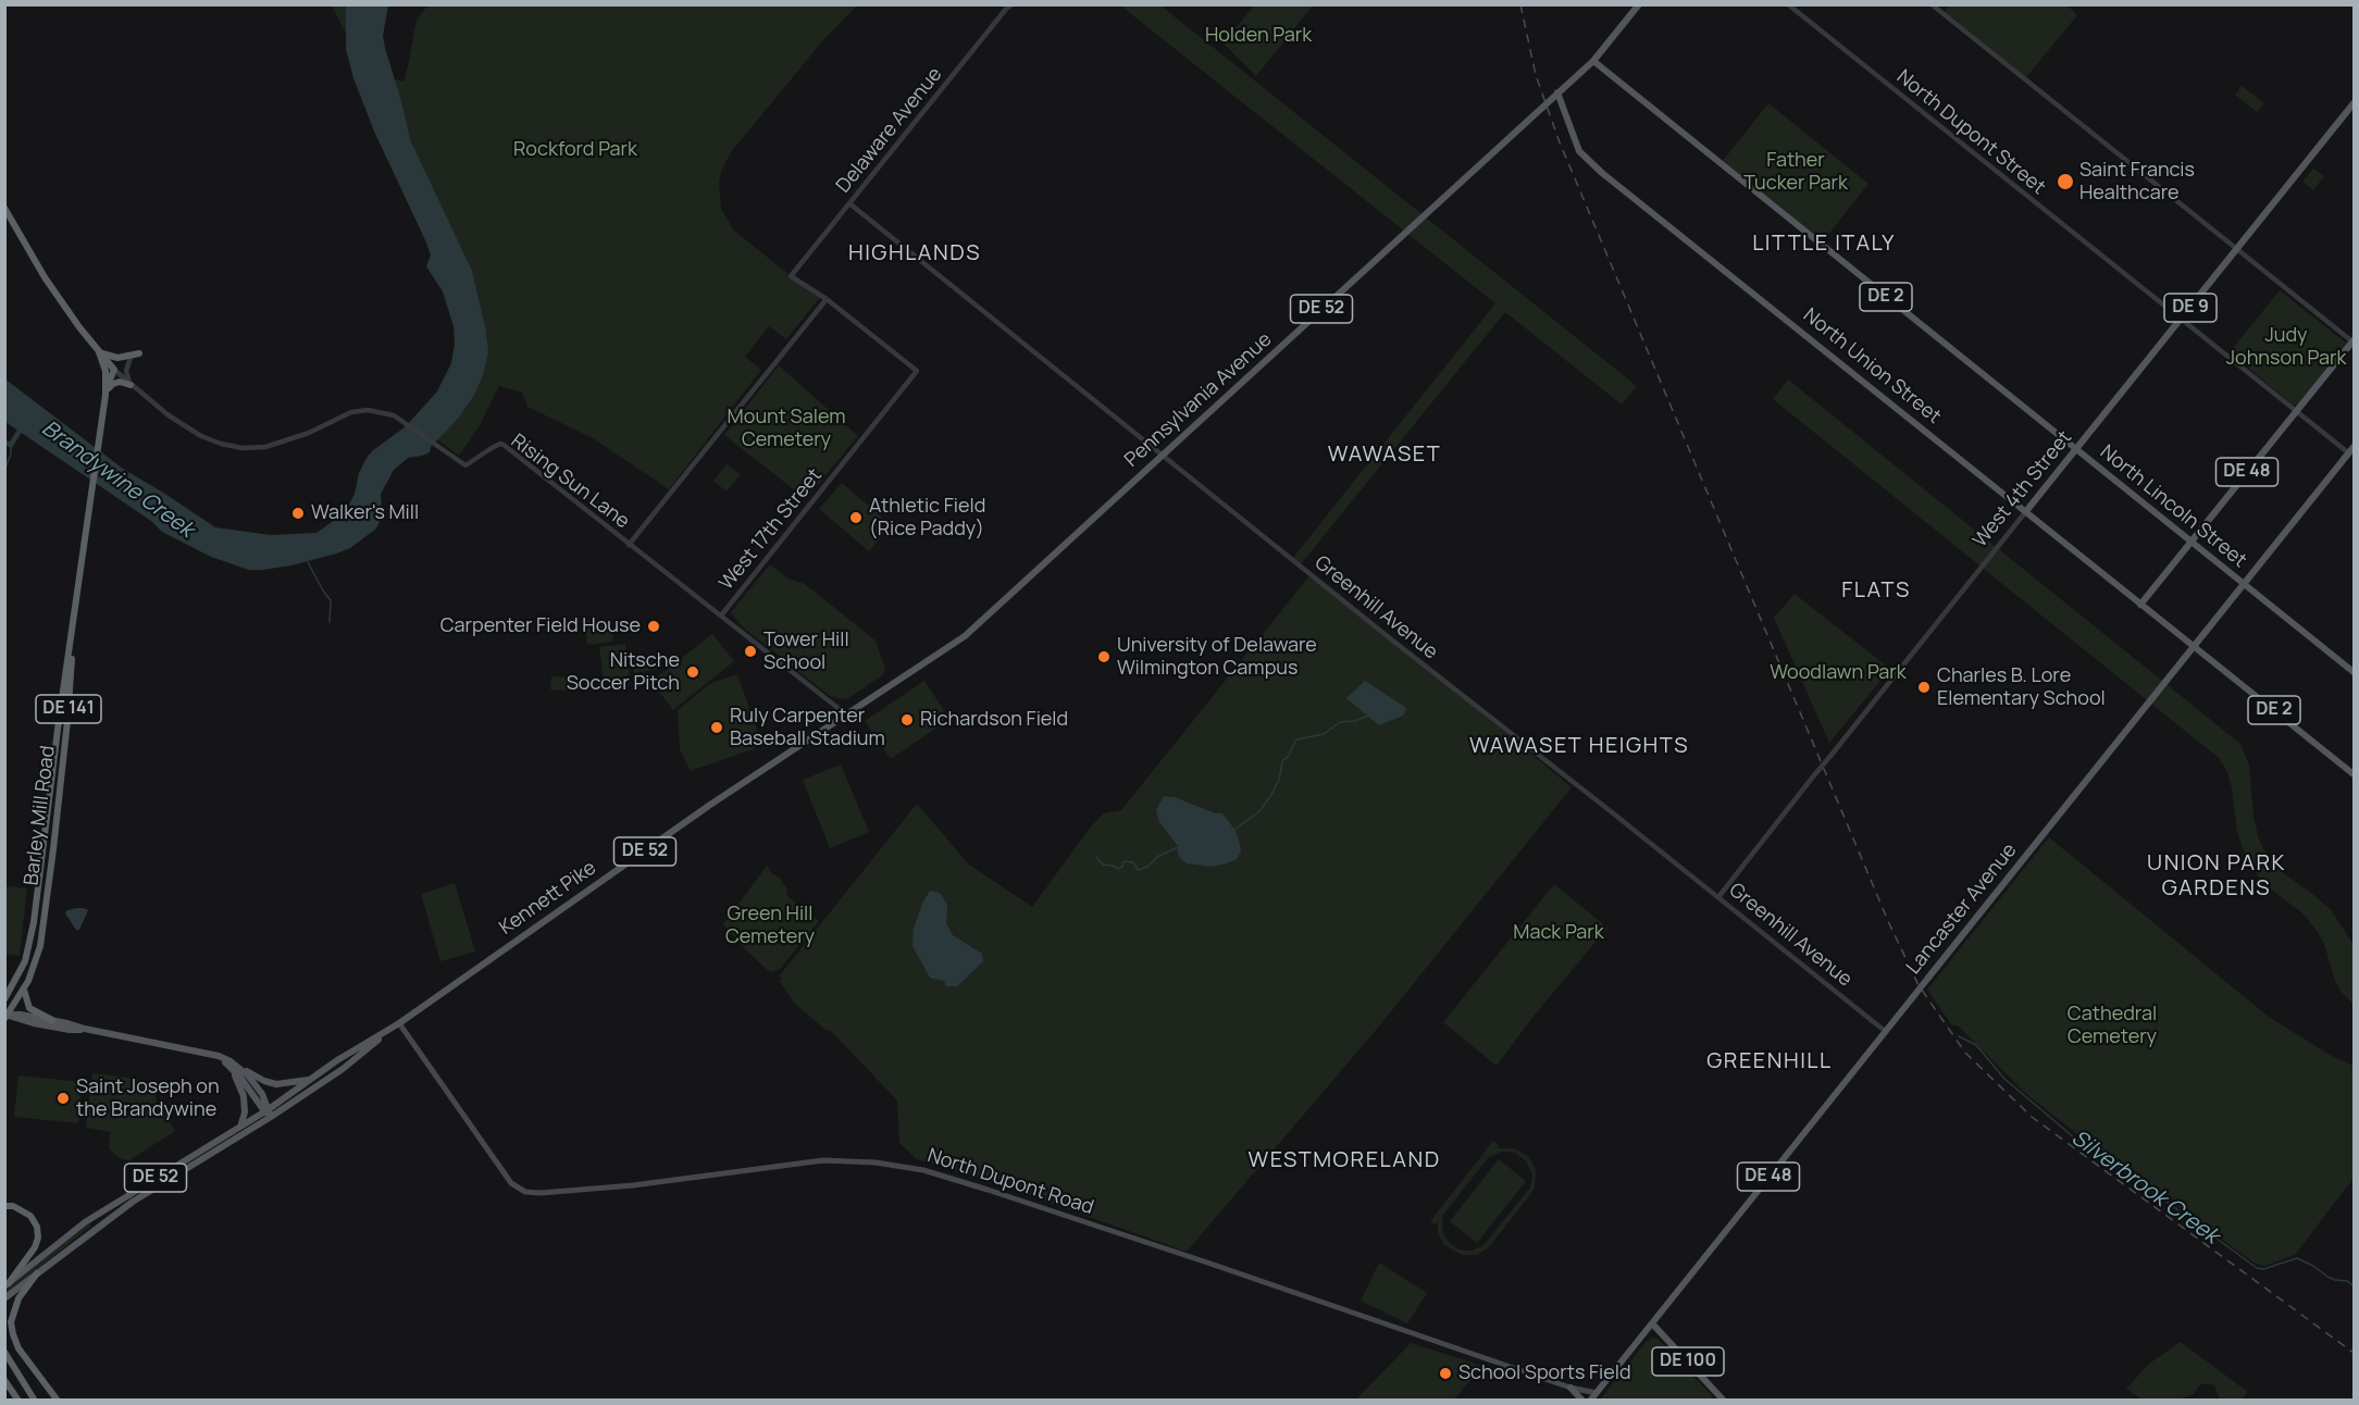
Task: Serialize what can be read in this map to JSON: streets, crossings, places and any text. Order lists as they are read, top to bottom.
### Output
{
  "streets": {
    "highway": ["DE 141", "Barley Mill Road"],
    "main road": [
      "DE 2",
      "DE 9",
      "DE 52",
      "North Union Street",
      "Pennsylvania Avenue",
      "DE 48",
      "West 4th Street",
      "North Lincoln Street",
      "Kennett Pike",
      "Lancaster Avenue",
      "North Dupont Road",
      "DE 100"
    ],
    "street": [
      "Delaware Avenue",
      "North Dupont Street",
      "Rising Sun Lane",
      "West 17th Street",
      "Greenhill Avenue"
    ]
  },
  "crossings": [
    ["Delaware Avenue", "West 17th Street"],
    ["Delaware Avenue", "Greenhill Avenue"],
    ["North Dupont Street", "DE 48"],
    ["North Dupont Street", "West 4th Street"],
    ["North Dupont Street", "Lancaster Avenue"],
    ["DE 2", "North Union Street"],
    ["DE 2", "North Lincoln Street"],
    ["DE 2", "Lancaster Avenue"],
    ["North Union Street", "Pennsylvania Avenue"],
    ["North Union Street", "DE 48"],
    ["North Union Street", "West 4th Street"],
    ["North Union Street", "Lancaster Avenue"],
    ["Pennsylvania Avenue", "Rising Sun Lane"],
    ["Pennsylvania Avenue", "North Lincoln Street"],
    ["Pennsylvania Avenue", "Greenhill Avenue"],
    ["Pennsylvania Avenue", "Kennett Pike"],
    ["DE 48", "North Lincoln Street"],
    ["DE 48", "Lancaster Avenue"],
    ["DE 48", "North Dupont Road"],
    ["Rising Sun Lane", "West 17th Street"],
    ["Rising Sun Lane", "DE 141"],
    ["Rising Sun Lane", "Barley Mill Road"],
    ["Rising Sun Lane", "Kennett Pike"],
    ["West 4th Street", "North Lincoln Street"],
    ["West 4th Street", "Greenhill Avenue"],
    ["North Lincoln Street", "Lancaster Avenue"],
    ["Greenhill Avenue", "Lancaster Avenue"],
    ["DE 141", "Barley Mill Road"],
    ["Kennett Pike", "North Dupont Road"],
    ["Lancaster Avenue", "North Dupont Road"],
    ["Lancaster Avenue", "DE 100"]
  ],
  "districts": [
    "LITTLE ITALY",
    "HIGHLANDS",
    "WAWASET",
    "FLATS",
    "WAWASET HEIGHTS",
    "UNION PARK GARDENS",
    "GREENHILL",
    "WESTMORELAND"
  ],
  "water": ["Brandywine Creek", "Silverbrook Creek"],
  "parks": [
    "Holden Park",
    "Rockford Park",
    "Father Tucker Park",
    "Judy Johnson Park",
    "Mount Salem Cemetery",
    "Woodlawn Park",
    "Green Hill Cemetery",
    "Mack Park",
    "Cathedral Cemetery"
  ],
  "places": [
    "Saint Francis Healthcare",
    "Walker's Mill",
    "Athletic Field (Rice Paddy)",
    "Carpenter Field House",
    "Tower Hill School",
    "University of Delaware Wilmington Campus",
    "Nitsche Soccer Pitch",
    "Charles B. Lore Elementary School",
    "Richardson Field",
    "Ruly Carpenter Baseball Stadium",
    "Saint Joseph on the Brandywine",
    "School Sports Field"
  ]
}
